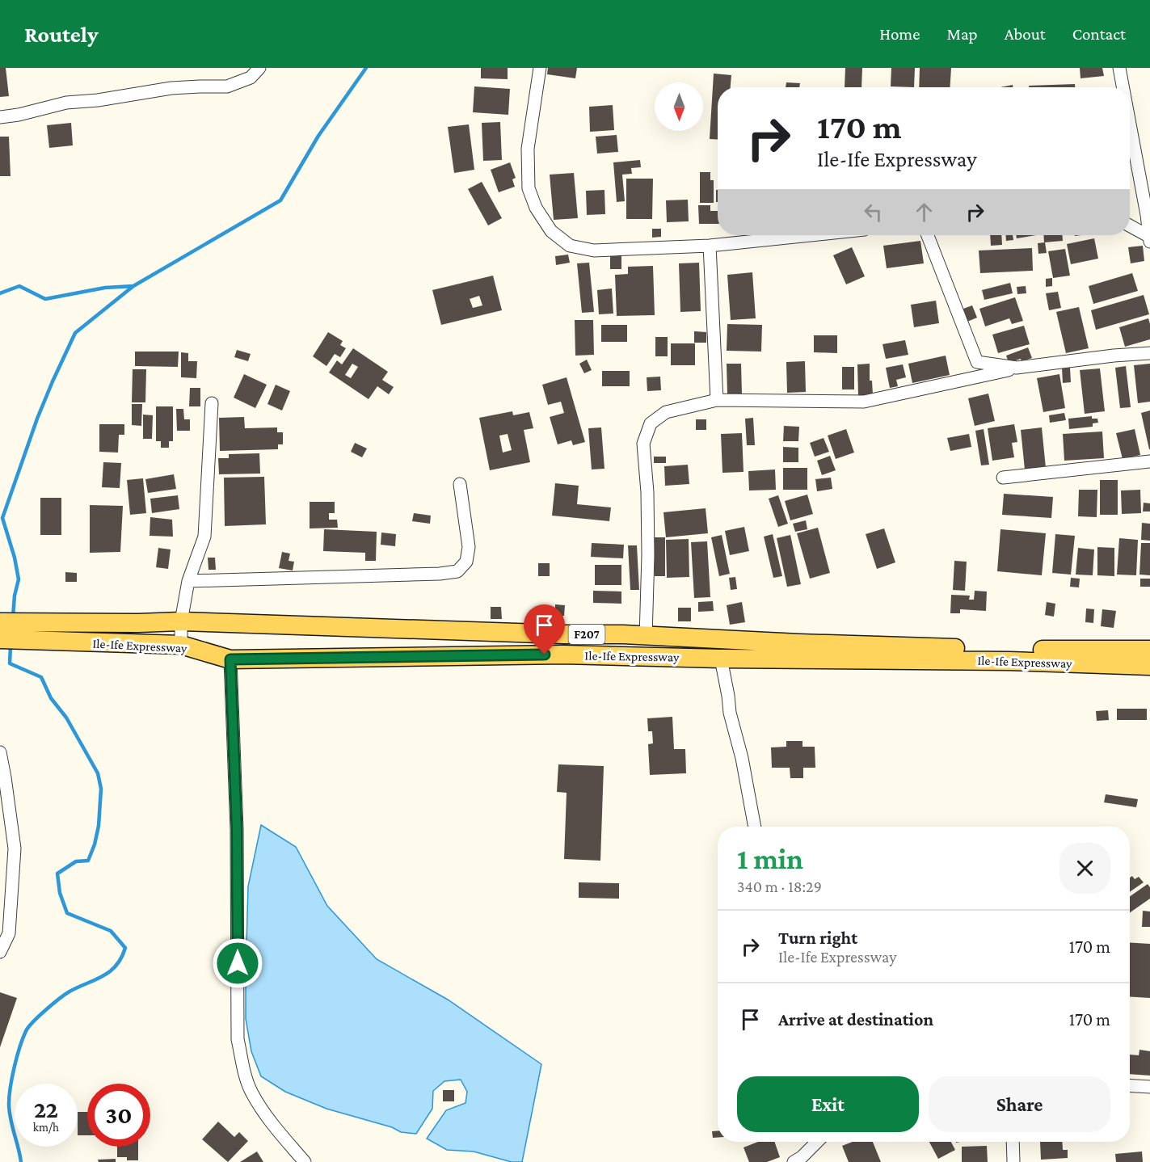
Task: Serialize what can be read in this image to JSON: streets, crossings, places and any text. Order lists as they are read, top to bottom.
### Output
{
  "streets": {
    "main road": ["F207", "Ile-Ife Expressway"]
  },
  "north": "bottom",
  "page": {
    "header": "Routely",
    "nav": [
      "Home",
      "Map",
      "About",
      "Contact"
    ],
    "turn": ["170 m", "Ile-Ife Expressway"],
    "heading": ["1 min", "340 m · 18:29"],
    "list": [
      {
        "name": "Turn right",
        "note": "Ile-Ife Expressway",
        "value": "170 m"
      },
      {
        "name": "Arrive at destination",
        "value": "170 m"
      }
    ],
    "buttons": ["Exit", "Share"],
    "speed": "22 km/h",
    "limit": "30"
  }
}
